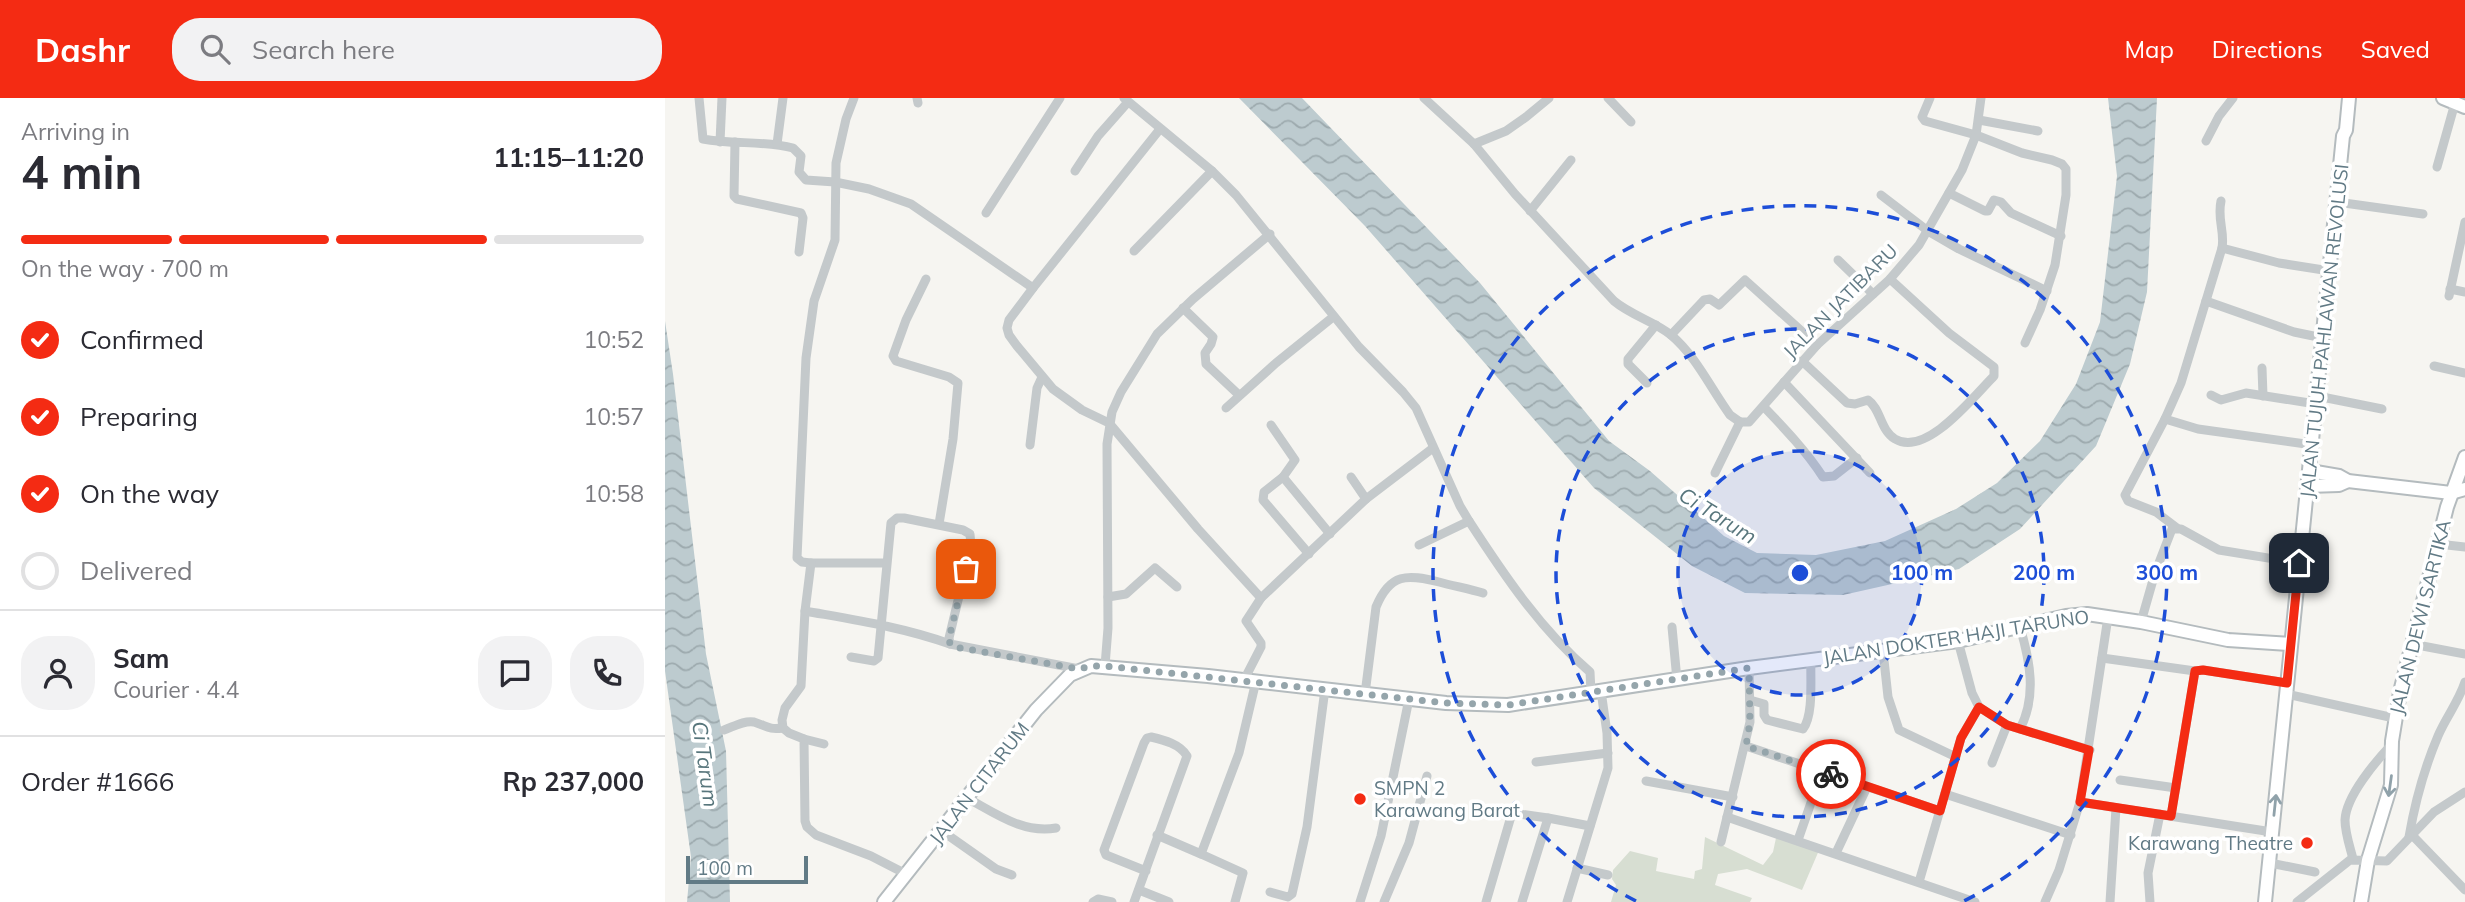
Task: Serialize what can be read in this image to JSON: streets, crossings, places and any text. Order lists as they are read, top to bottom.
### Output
{
  "streets": {
    "street": [
      "JALAN JATIBARU",
      "JALAN TUJUH PAHLAWAN REVOLUSI",
      "JALAN DEWI SARTIKA",
      "JALAN DOKTER HAJI TARUNO",
      "JALAN CITARUM"
    ]
  },
  "crossings": [
    ["JALAN TUJUH PAHLAWAN REVOLUSI", "JALAN DOKTER HAJI TARUNO"],
    ["JALAN DOKTER HAJI TARUNO", "JALAN CITARUM"]
  ],
  "water": ["Ci Tarum"],
  "places": ["SMPN 2 Karawang Barat", "Karawang Theatre"],
  "scale_bar": "100 m",
  "page": {
    "header": "Dashr",
    "search": "Search here",
    "nav": ["Map", "Directions", "Saved"],
    "heading": ["4 min", "Arriving in", "11:15–11:20"],
    "panel": [
      "Sam",
      "Courier · 4.4",
      "Order #1666",
      "Rp 237,000"
    ],
    "bar": "On the way · 700 m",
    "list": [
      ["Confirmed", "10:52"],
      ["Preparing", "10:57"],
      ["On the way", "10:58"],
      "Delivered"
    ],
    "scale": "100 m"
  },
  "rings": ["100 m", "200 m", "300 m"]
}
